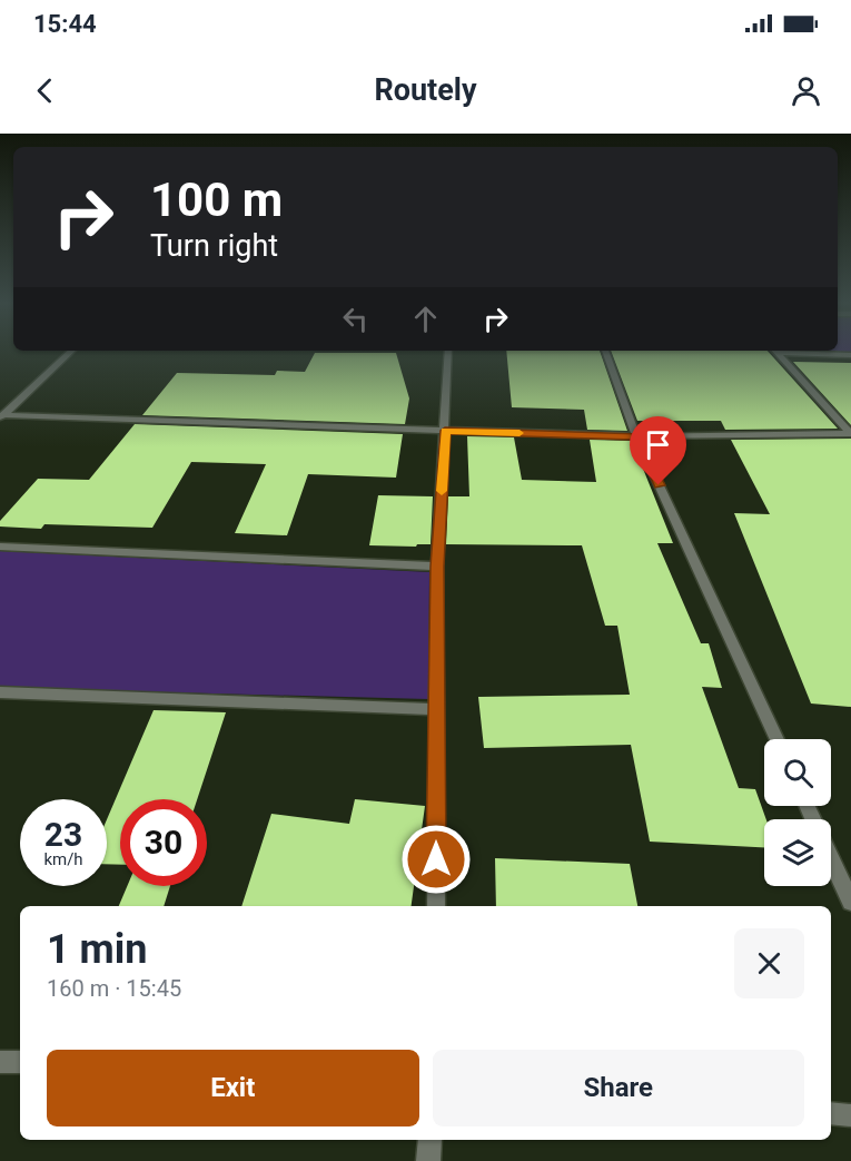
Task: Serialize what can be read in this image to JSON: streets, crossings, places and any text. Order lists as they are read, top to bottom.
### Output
{
  "page": {
    "status": "15:44",
    "header": "Routely",
    "turn": ["100 m", "Turn right"],
    "speed": "23 km/h",
    "limit": "30",
    "heading": ["1 min", "160 m · 15:45"],
    "buttons": ["Exit", "Share"]
  }
}
